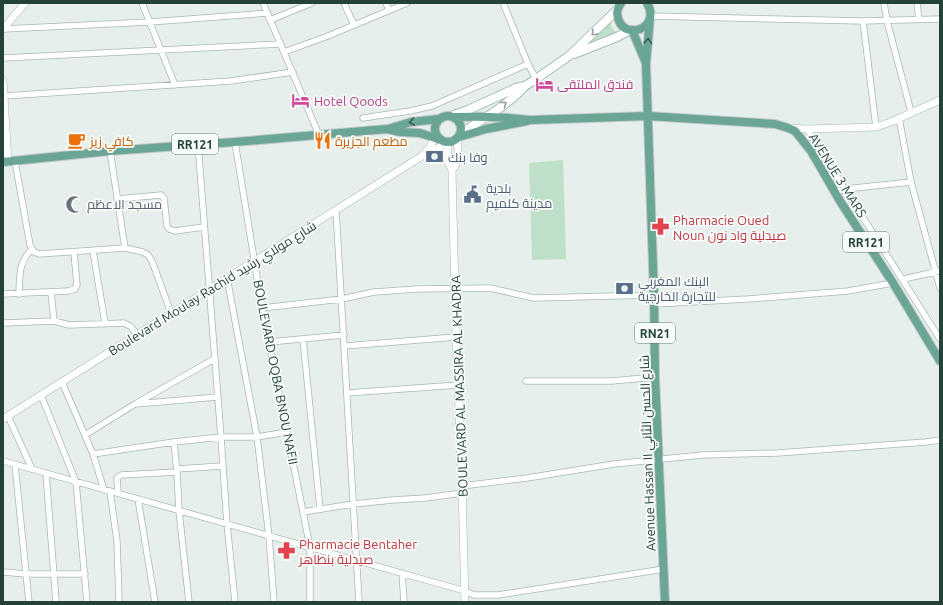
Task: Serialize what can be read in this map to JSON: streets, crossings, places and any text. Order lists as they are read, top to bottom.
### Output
{
  "streets": {
    "main road": [
      "RR121",
      "AVENUE 3 MARS",
      "RN21",
      "Avenue Hassan II شارع الحسن الثاني"
    ],
    "street": ["Boulevard Moulay Rachid شارع مولاي رشيد", "BOULEVARD OQBA BNOU NAFII", "BOULEVARD AL MASSIRA AL KHADRA"]
  },
  "crossings": [
    ["RR121", "AVENUE 3 MARS"],
    ["RR121", "Boulevard Moulay Rachid شارع مولاي رشيد"],
    ["RR121", "BOULEVARD OQBA BNOU NAFII"],
    ["RR121", "BOULEVARD AL MASSIRA AL KHADRA"],
    ["RR121", "Avenue Hassan II شارع الحسن الثاني"],
    ["Boulevard Moulay Rachid شارع مولاي رشيد", "BOULEVARD OQBA BNOU NAFII"],
    ["Boulevard Moulay Rachid شارع مولاي رشيد", "BOULEVARD AL MASSIRA AL KHADRA"],
    ["RN21", "Avenue Hassan II شارع الحسن الثاني"]
  ],
  "places": {
    "hotel": ["فندق الملتقى", "Hotel Qoods"],
    "cafe": ["كافي زيز"],
    "restaurant": ["مطعم الجزيرة"],
    "bank": ["وفا بنك", "البنك المغربي للتجارة الخارجية"],
    "public building": ["بلدية مدينة كلميم"],
    "mosque": ["مسجد الاعظم"],
    "pharmacy": ["Pharmacie Oued Noun صيدلية واد نون", "Pharmacie Bentaher صيدلية بنطاهر"]
  }
}
